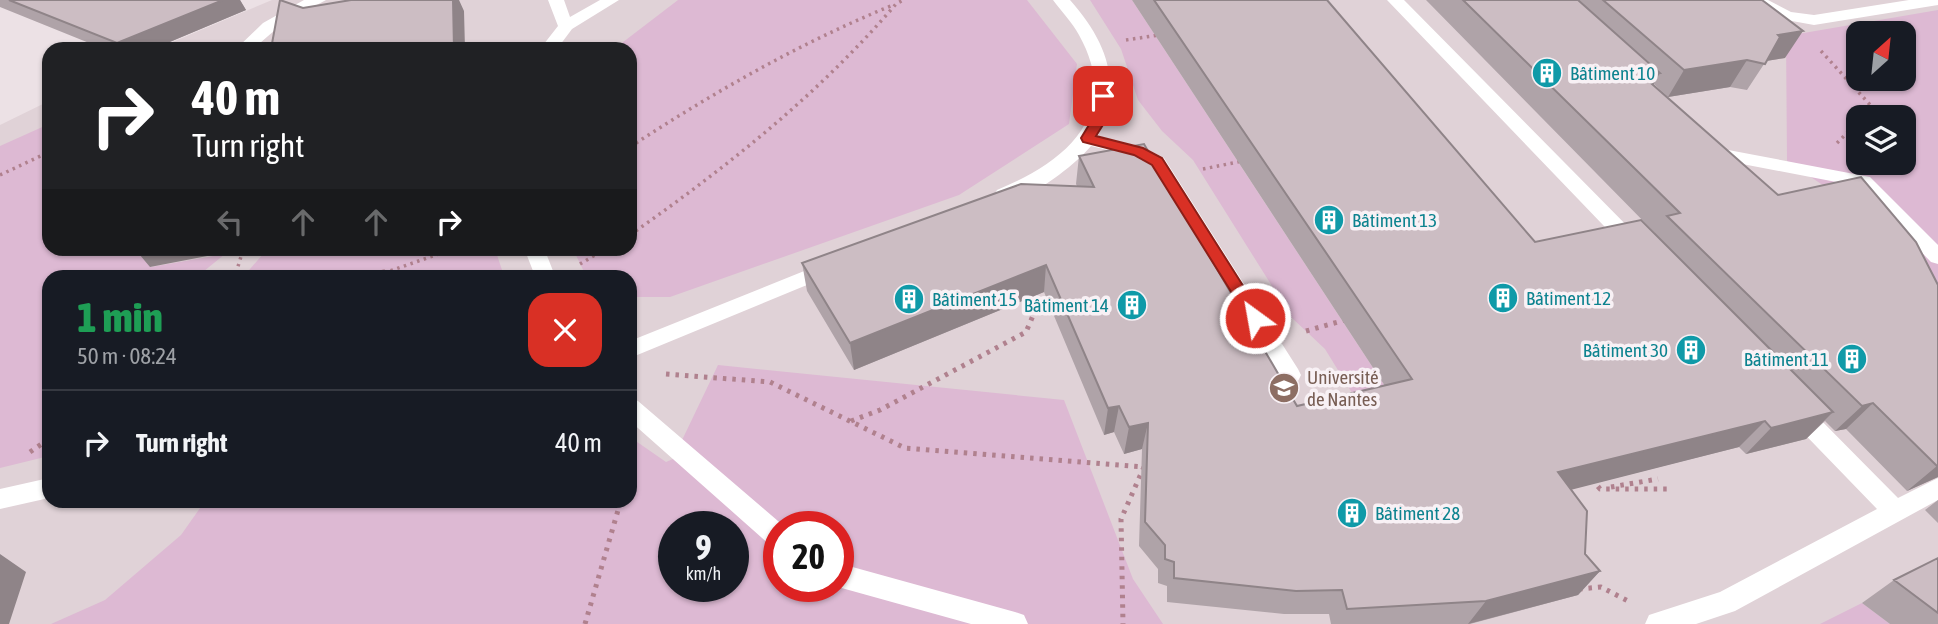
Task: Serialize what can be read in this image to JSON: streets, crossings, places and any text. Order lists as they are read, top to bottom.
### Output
{
  "places": {
    "building": [
      "Bâtiment 10",
      "Bâtiment 13",
      "Bâtiment 12",
      "Bâtiment 15",
      "Bâtiment 14",
      "Bâtiment 30",
      "Bâtiment 11",
      "Bâtiment 28"
    ],
    "school or university": ["Université de Nantes"]
  },
  "north": "top right",
  "page": {
    "turn": ["40 m", "Turn right"],
    "heading": ["1 min", "50 m · 08:24"],
    "list": [
      {
        "name": "Turn right",
        "value": "40 m"
      }
    ],
    "speed": "9 km/h",
    "limit": "20"
  }
}
